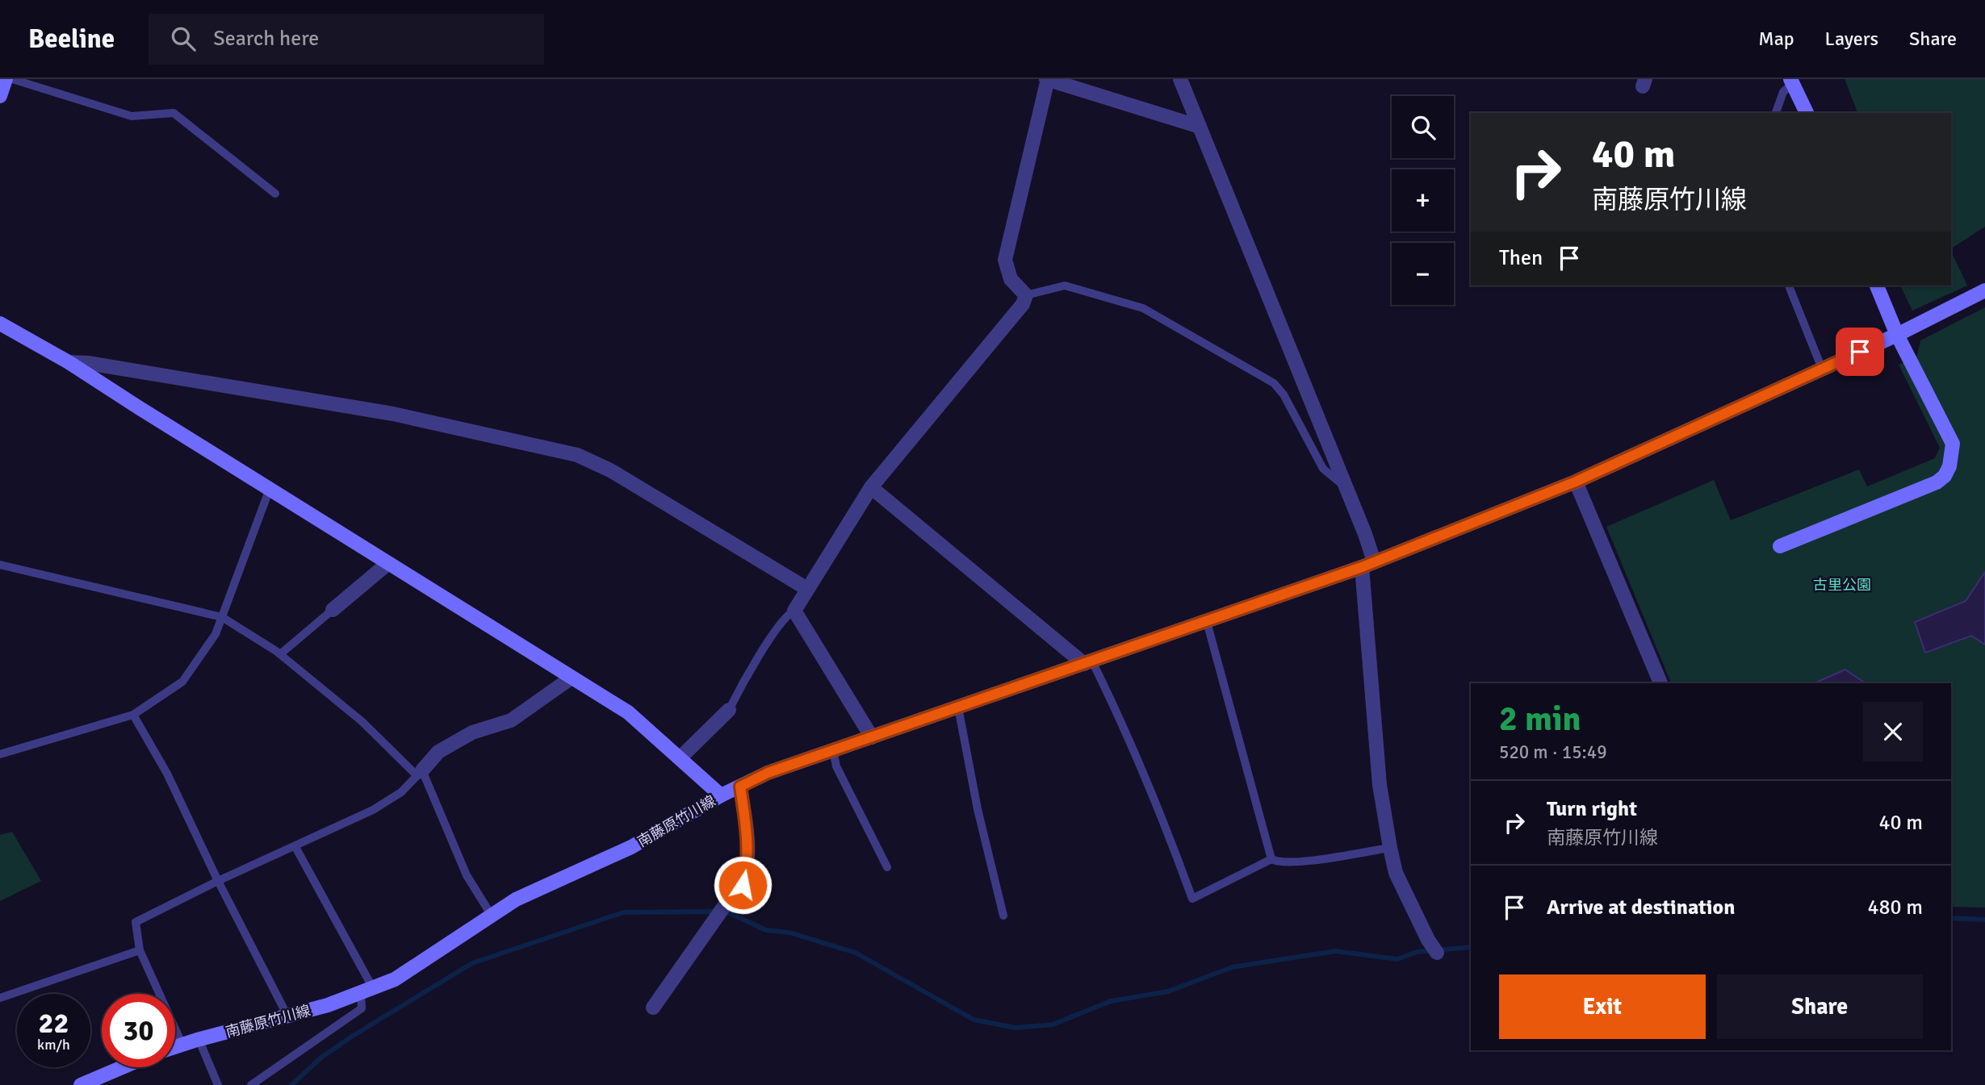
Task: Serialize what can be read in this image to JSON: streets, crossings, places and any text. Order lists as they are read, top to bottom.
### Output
{
  "streets": {
    "main road": ["南藤原竹川線"]
  },
  "parks": ["古里公園"],
  "page": {
    "header": "Beeline",
    "search": "Search here",
    "nav": ["Map", "Layers", "Share"],
    "map_buttons": ["+", "−"],
    "turn": ["40 m", "南藤原竹川線"],
    "then": "Then",
    "heading": ["2 min", "520 m · 15:49"],
    "list": [
      {
        "name": "Turn right",
        "note": "南藤原竹川線",
        "value": "40 m"
      },
      {
        "name": "Arrive at destination",
        "value": "480 m"
      }
    ],
    "buttons": ["Exit", "Share"],
    "speed": "22 km/h",
    "limit": "30"
  }
}
